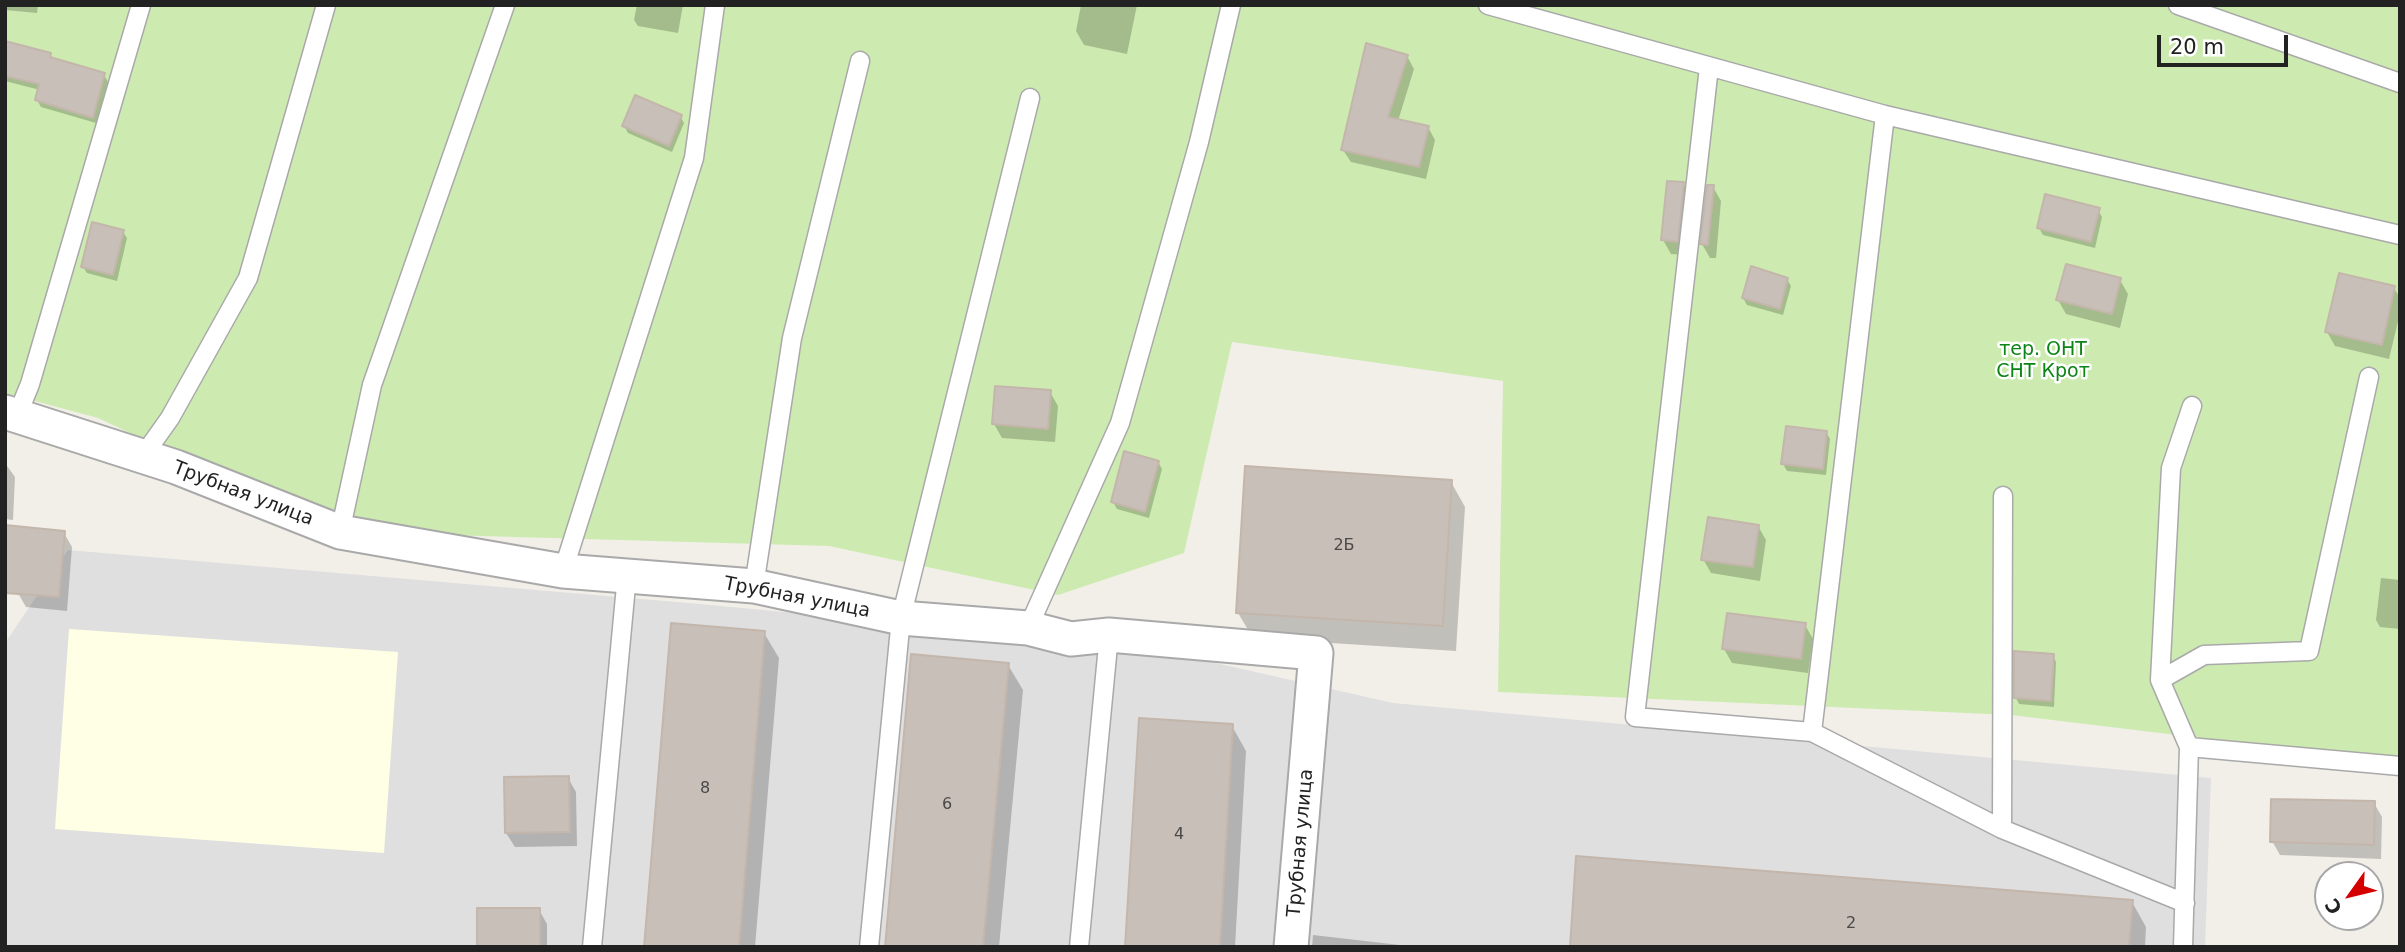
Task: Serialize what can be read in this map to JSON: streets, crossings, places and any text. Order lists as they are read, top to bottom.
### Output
{
  "streets": {
    "street": ["Трубная улица"]
  },
  "parks": ["тер. ОНТ СНТ Крот"],
  "house_numbers": [
    "2Б",
    "8",
    "6",
    "4",
    "2"
  ],
  "scale_bar": "20 m",
  "north": "bottom left"
}
